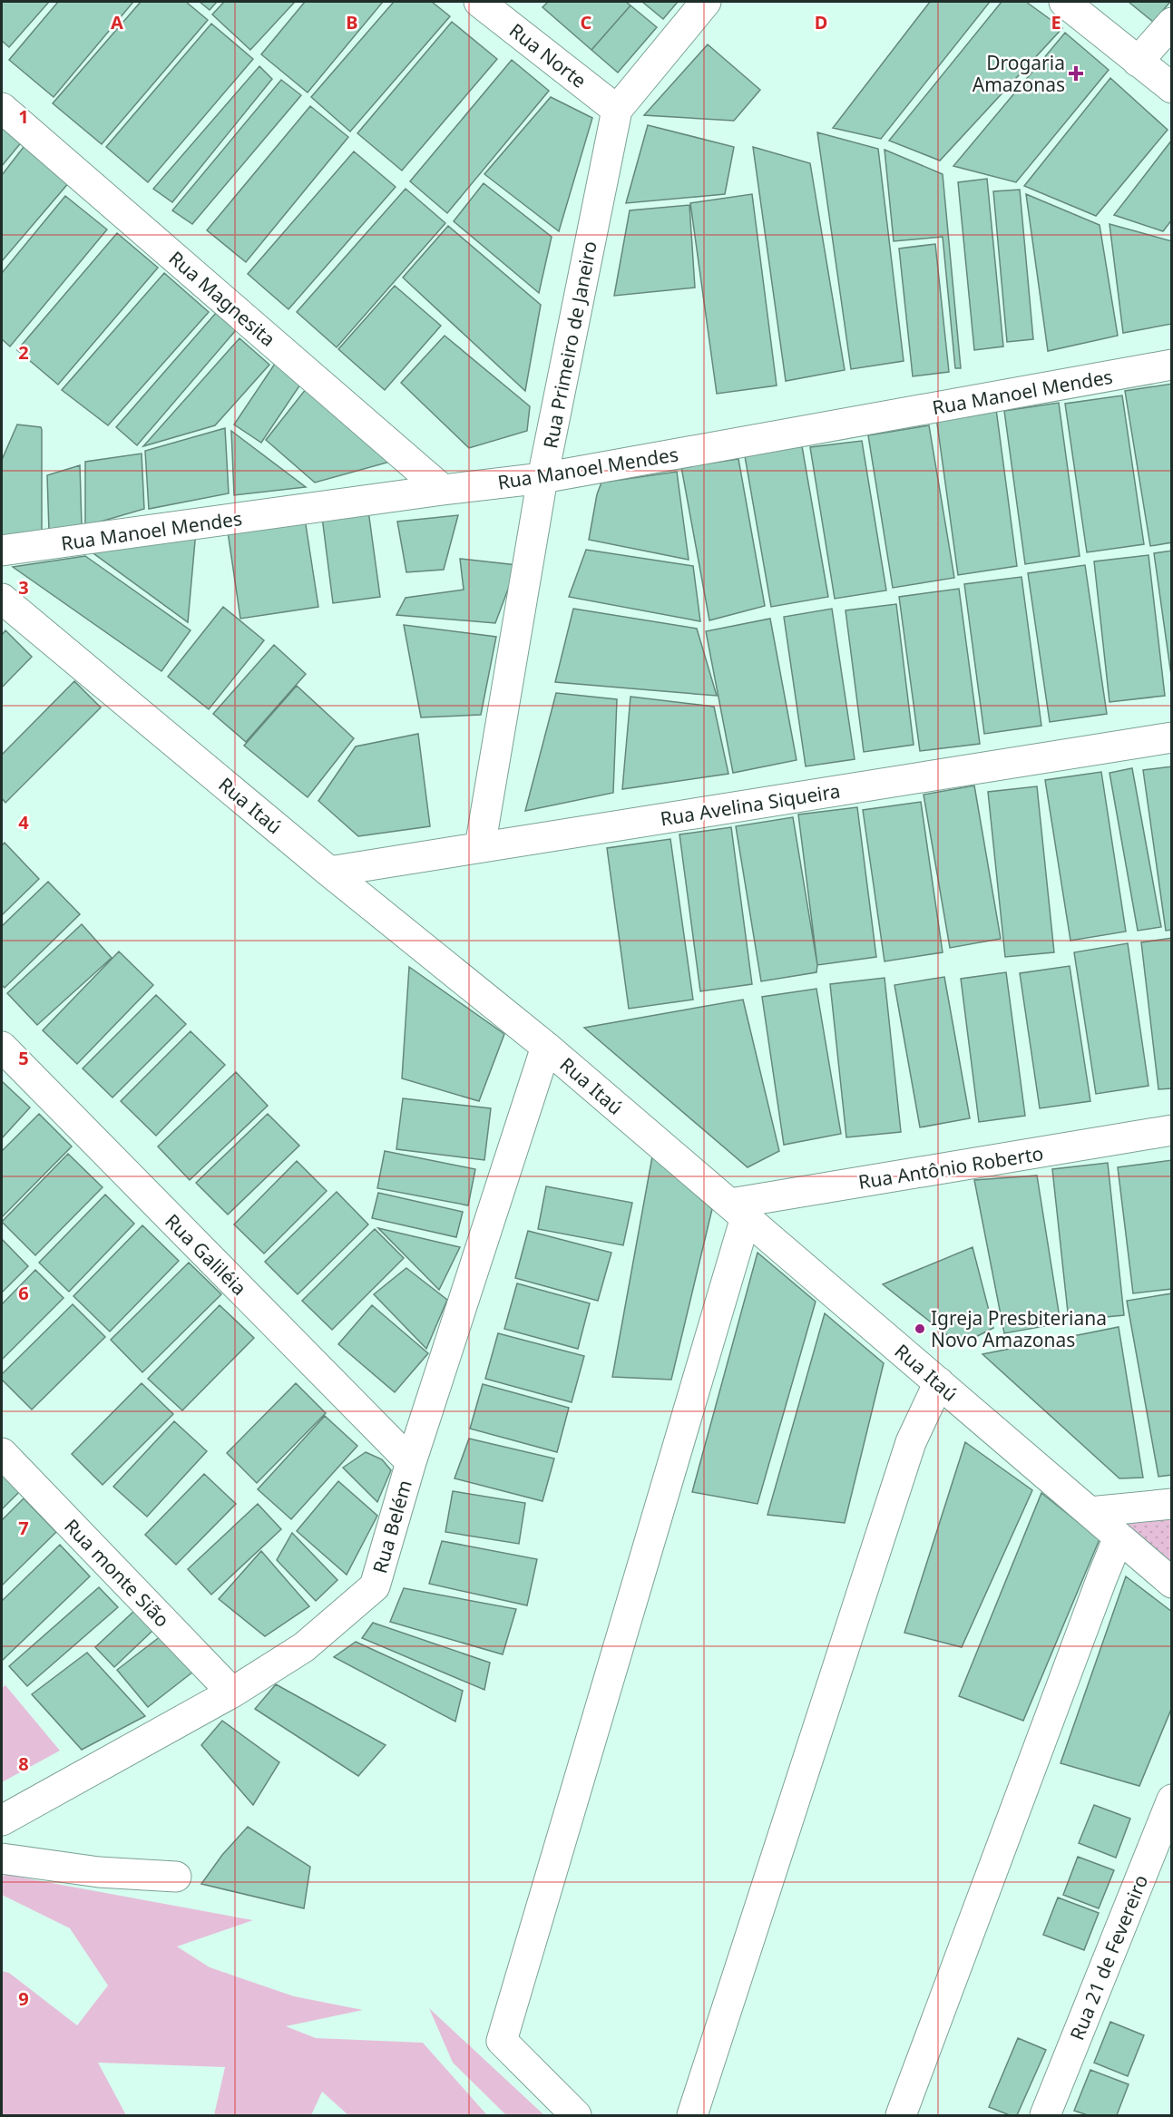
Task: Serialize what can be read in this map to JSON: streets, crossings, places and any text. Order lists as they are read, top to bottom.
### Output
{
  "streets": {
    "street": [
      "Rua Norte",
      "Rua Magnesita",
      "Rua Primeiro de Janeiro",
      "Rua Manoel Mendes",
      "Rua Avelina Siqueira",
      "Rua Itaú",
      "Rua Antônio Roberto",
      "Rua Galiléia",
      "Rua Belém",
      "Rua monte Sião",
      "Rua 21 de Fevereiro"
    ]
  },
  "crossings": [
    ["Rua Norte", "Rua Primeiro de Janeiro"],
    ["Rua Magnesita", "Rua Manoel Mendes"],
    ["Rua Primeiro de Janeiro", "Rua Manoel Mendes"],
    ["Rua Primeiro de Janeiro", "Rua Avelina Siqueira"],
    ["Rua Avelina Siqueira", "Rua Itaú"],
    ["Rua Itaú", "Rua Antônio Roberto"],
    ["Rua Itaú", "Rua Belém"],
    ["Rua Galiléia", "Rua Belém"],
    ["Rua Belém", "Rua monte Sião"]
  ],
  "places": {
    "health": ["Drogaria Amazonas"],
    "other": ["Igreja Presbiteriana Novo Amazonas"]
  },
  "grid": {
    "columns": [
      "A",
      "B",
      "C",
      "D",
      "E"
    ],
    "rows": [
      "1",
      "2",
      "3",
      "4",
      "5",
      "6",
      "7",
      "8",
      "9"
    ]
  }
}
